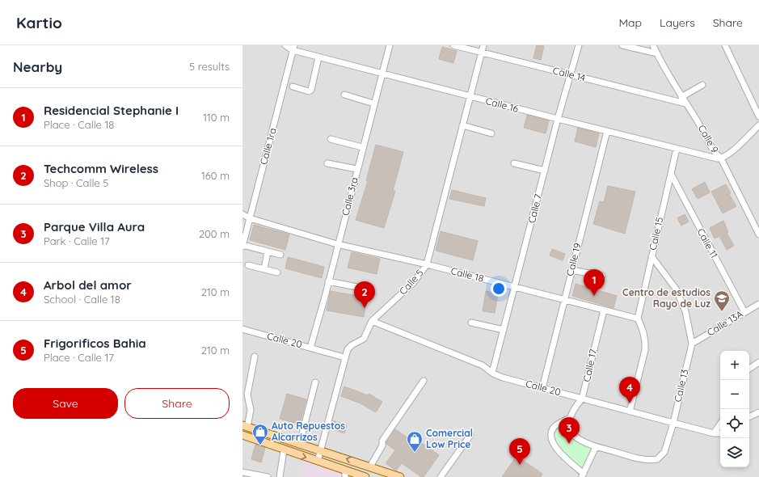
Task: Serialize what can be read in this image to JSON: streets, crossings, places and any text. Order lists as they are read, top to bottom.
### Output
{
  "streets": {
    "street": [
      "Calle 14",
      "Calle 16",
      "Calle 9",
      "Calle 1ra",
      "Calle 3ra",
      "Calle 7",
      "Calle 15",
      "Calle 11",
      "Calle 19",
      "Calle 18",
      "Calle 5",
      "Calle 13A",
      "Calle 20",
      "Calle 17",
      "Calle 13"
    ]
  },
  "crossings": [
    ["Calle 14", "Calle 9"],
    ["Calle 14", "Calle 7"],
    ["Calle 14", "Calle 5"],
    ["Calle 16", "Calle 9"],
    ["Calle 16", "Calle 1ra"],
    ["Calle 16", "Calle 3ra"],
    ["Calle 16", "Calle 7"],
    ["Calle 16", "Calle 15"],
    ["Calle 16", "Calle 19"],
    ["Calle 16", "Calle 5"],
    ["Calle 1ra", "Calle 18"],
    ["Calle 3ra", "Calle 18"],
    ["Calle 3ra", "Calle 20"],
    ["Calle 7", "Calle 18"],
    ["Calle 7", "Calle 20"],
    ["Calle 15", "Calle 11"],
    ["Calle 15", "Calle 18"],
    ["Calle 15", "Calle 13"],
    ["Calle 11", "Calle 13A"],
    ["Calle 19", "Calle 18"],
    ["Calle 19", "Calle 20"],
    ["Calle 18", "Calle 5"],
    ["Calle 18", "Calle 17"],
    ["Calle 5", "Calle 20"],
    ["Calle 13A", "Calle 13"],
    ["Calle 20", "Calle 17"],
    ["Calle 20", "Calle 13"]
  ],
  "places": {
    "school or university": ["Centro de estudios Rayo de Luz"],
    "shop": ["Auto Repuestos Alcarrizos", "Comercial Low Price"]
  },
  "page": {
    "header": "Kartio",
    "nav": ["Map", "Layers", "Share"],
    "heading": ["Nearby", "5 results"],
    "list": [
      {
        "mark": "1",
        "name": "Residencial Stephanie I",
        "note": "Place · Calle 18",
        "value": "110 m"
      },
      {
        "mark": "2",
        "name": "Techcomm Wireless",
        "note": "Shop · Calle 5",
        "value": "160 m"
      },
      {
        "mark": "3",
        "name": "Parque Villa Aura",
        "note": "Park · Calle 17",
        "value": "200 m"
      },
      {
        "mark": "4",
        "name": "Arbol del amor",
        "note": "School · Calle 18",
        "value": "210 m"
      },
      {
        "mark": "5",
        "name": "Frigorificos Bahia",
        "note": "Place · Calle 17",
        "value": "210 m"
      }
    ],
    "pins": [
      "1",
      "2",
      "4",
      "3",
      "5"
    ],
    "map_buttons": ["+", "−"],
    "buttons": ["Save", "Share"]
  }
}
